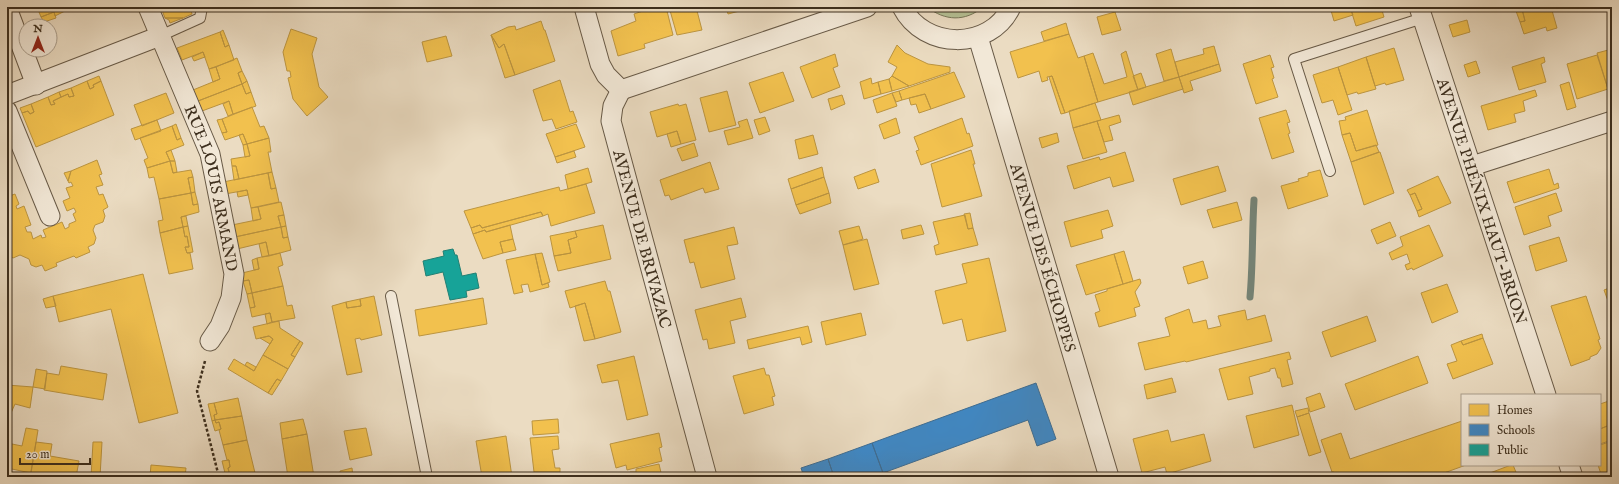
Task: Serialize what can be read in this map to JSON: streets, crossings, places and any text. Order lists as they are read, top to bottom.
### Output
{
  "streets": {
    "street": [
      "RUE LOUIS ARMAND",
      "AVENUE PHÉNIX HAUT-BRION",
      "AVENUE DE BRIVAZAC",
      "AVENUE DES ÉCHOPPES"
    ]
  },
  "legend": ["Homes", "Schools", "Public"],
  "scale_bar": "20 m",
  "north": "top"
}
